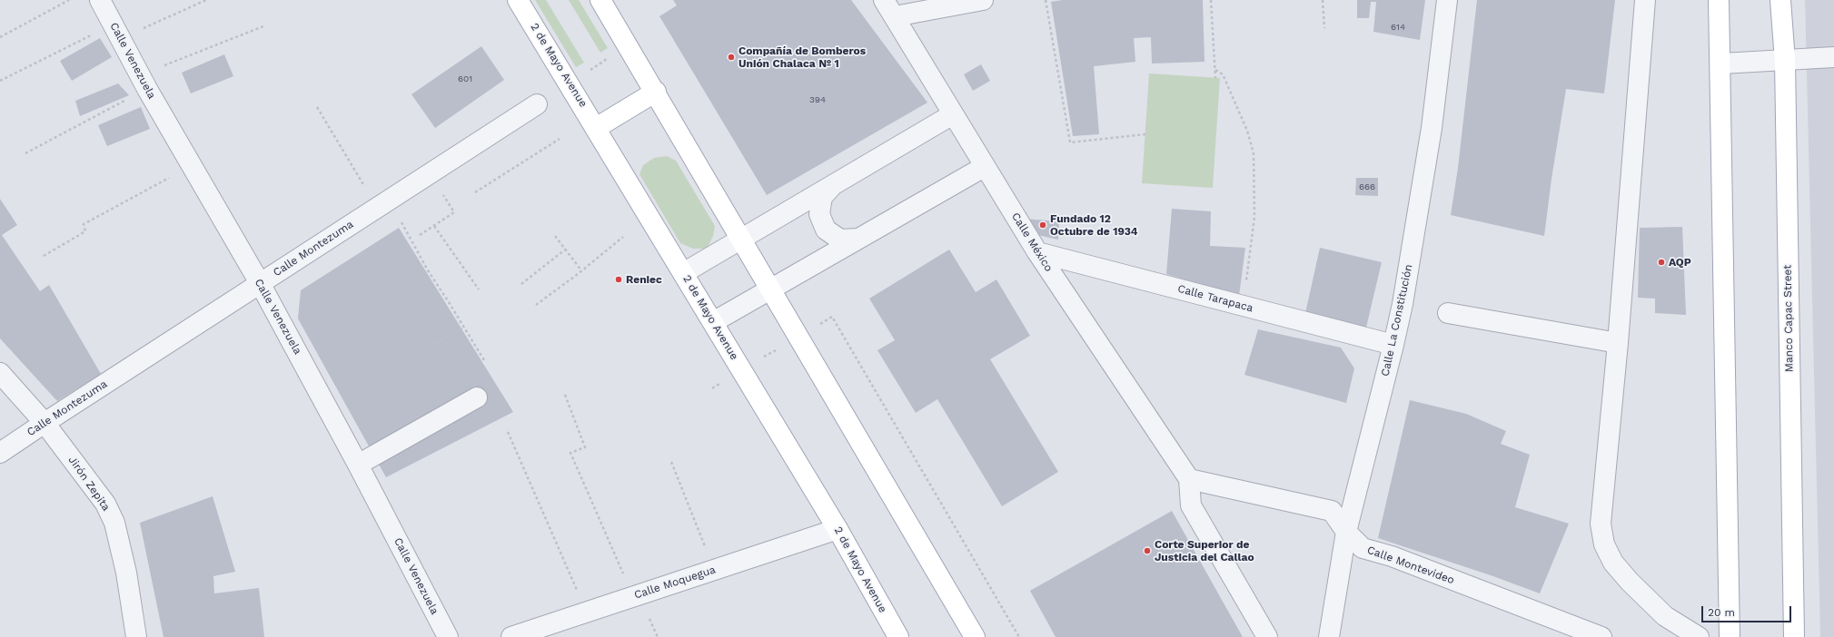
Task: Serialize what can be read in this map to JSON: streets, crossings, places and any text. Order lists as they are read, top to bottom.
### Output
{
  "streets": {
    "main road": ["2 de Mayo Avenue", "Manco Capac Street"],
    "street": [
      "Calle Venezuela",
      "Calle México",
      "Calle Montezuma",
      "Calle Tarapaca",
      "Calle La Constitución",
      "Jirón Zepita",
      "Calle Montevideo",
      "Calle Moquegua"
    ]
  },
  "crossings": [
    ["Calle Venezuela", "Calle Montezuma"],
    ["2 de Mayo Avenue", "Calle Moquegua"],
    ["Calle México", "Calle Tarapaca"],
    ["Calle México", "Calle Montevideo"],
    ["Calle Montezuma", "Jirón Zepita"],
    ["Calle Tarapaca", "Calle La Constitución"],
    ["Calle La Constitución", "Calle Montevideo"]
  ],
  "places": [
    "Compañía de Bomberos Unión Chalaca Nº 1",
    "Fundado 12 Octubre de 1934",
    "AQP",
    "Reniec",
    "Corte Superior de Justicia del Callao"
  ],
  "house_numbers": [
    "614",
    "601",
    "394",
    "666"
  ],
  "scale_bar": "20 m"
}
